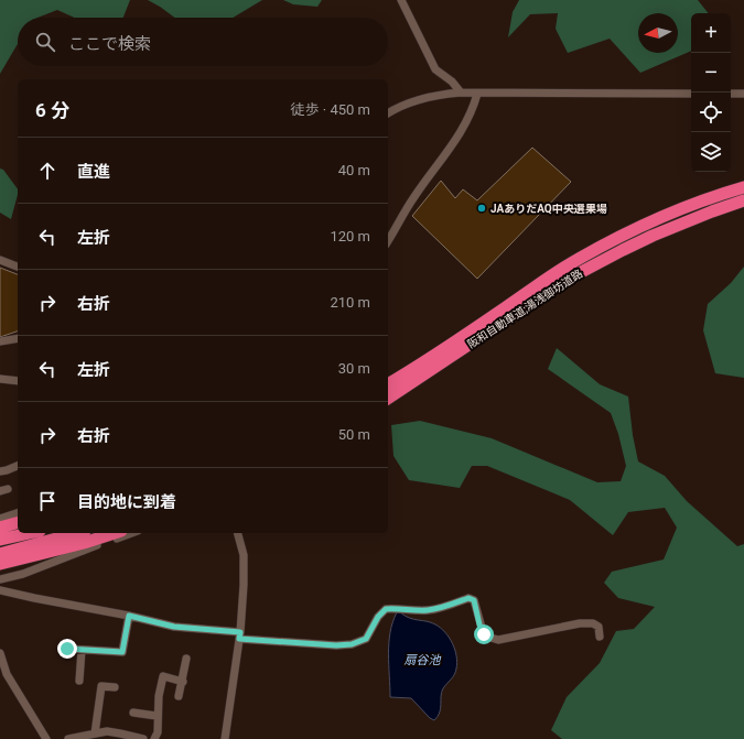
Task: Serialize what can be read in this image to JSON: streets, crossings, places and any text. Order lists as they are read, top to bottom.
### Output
{
  "streets": {
    "highway": ["阪和自動車道;湯浅御坊道路"]
  },
  "water": ["扇谷池"],
  "places": ["JAありだAQ中央選果場"],
  "north": "left",
  "page": {
    "map_buttons": ["+", "−"],
    "search": "ここで検索",
    "heading": ["6 分", "徒歩 · 450 m"],
    "list": [
      ["直進", "40 m"],
      ["左折", "120 m"],
      ["右折", "210 m"],
      ["左折", "30 m"],
      ["右折", "50 m"],
      "目的地に到着"
    ]
  }
}
